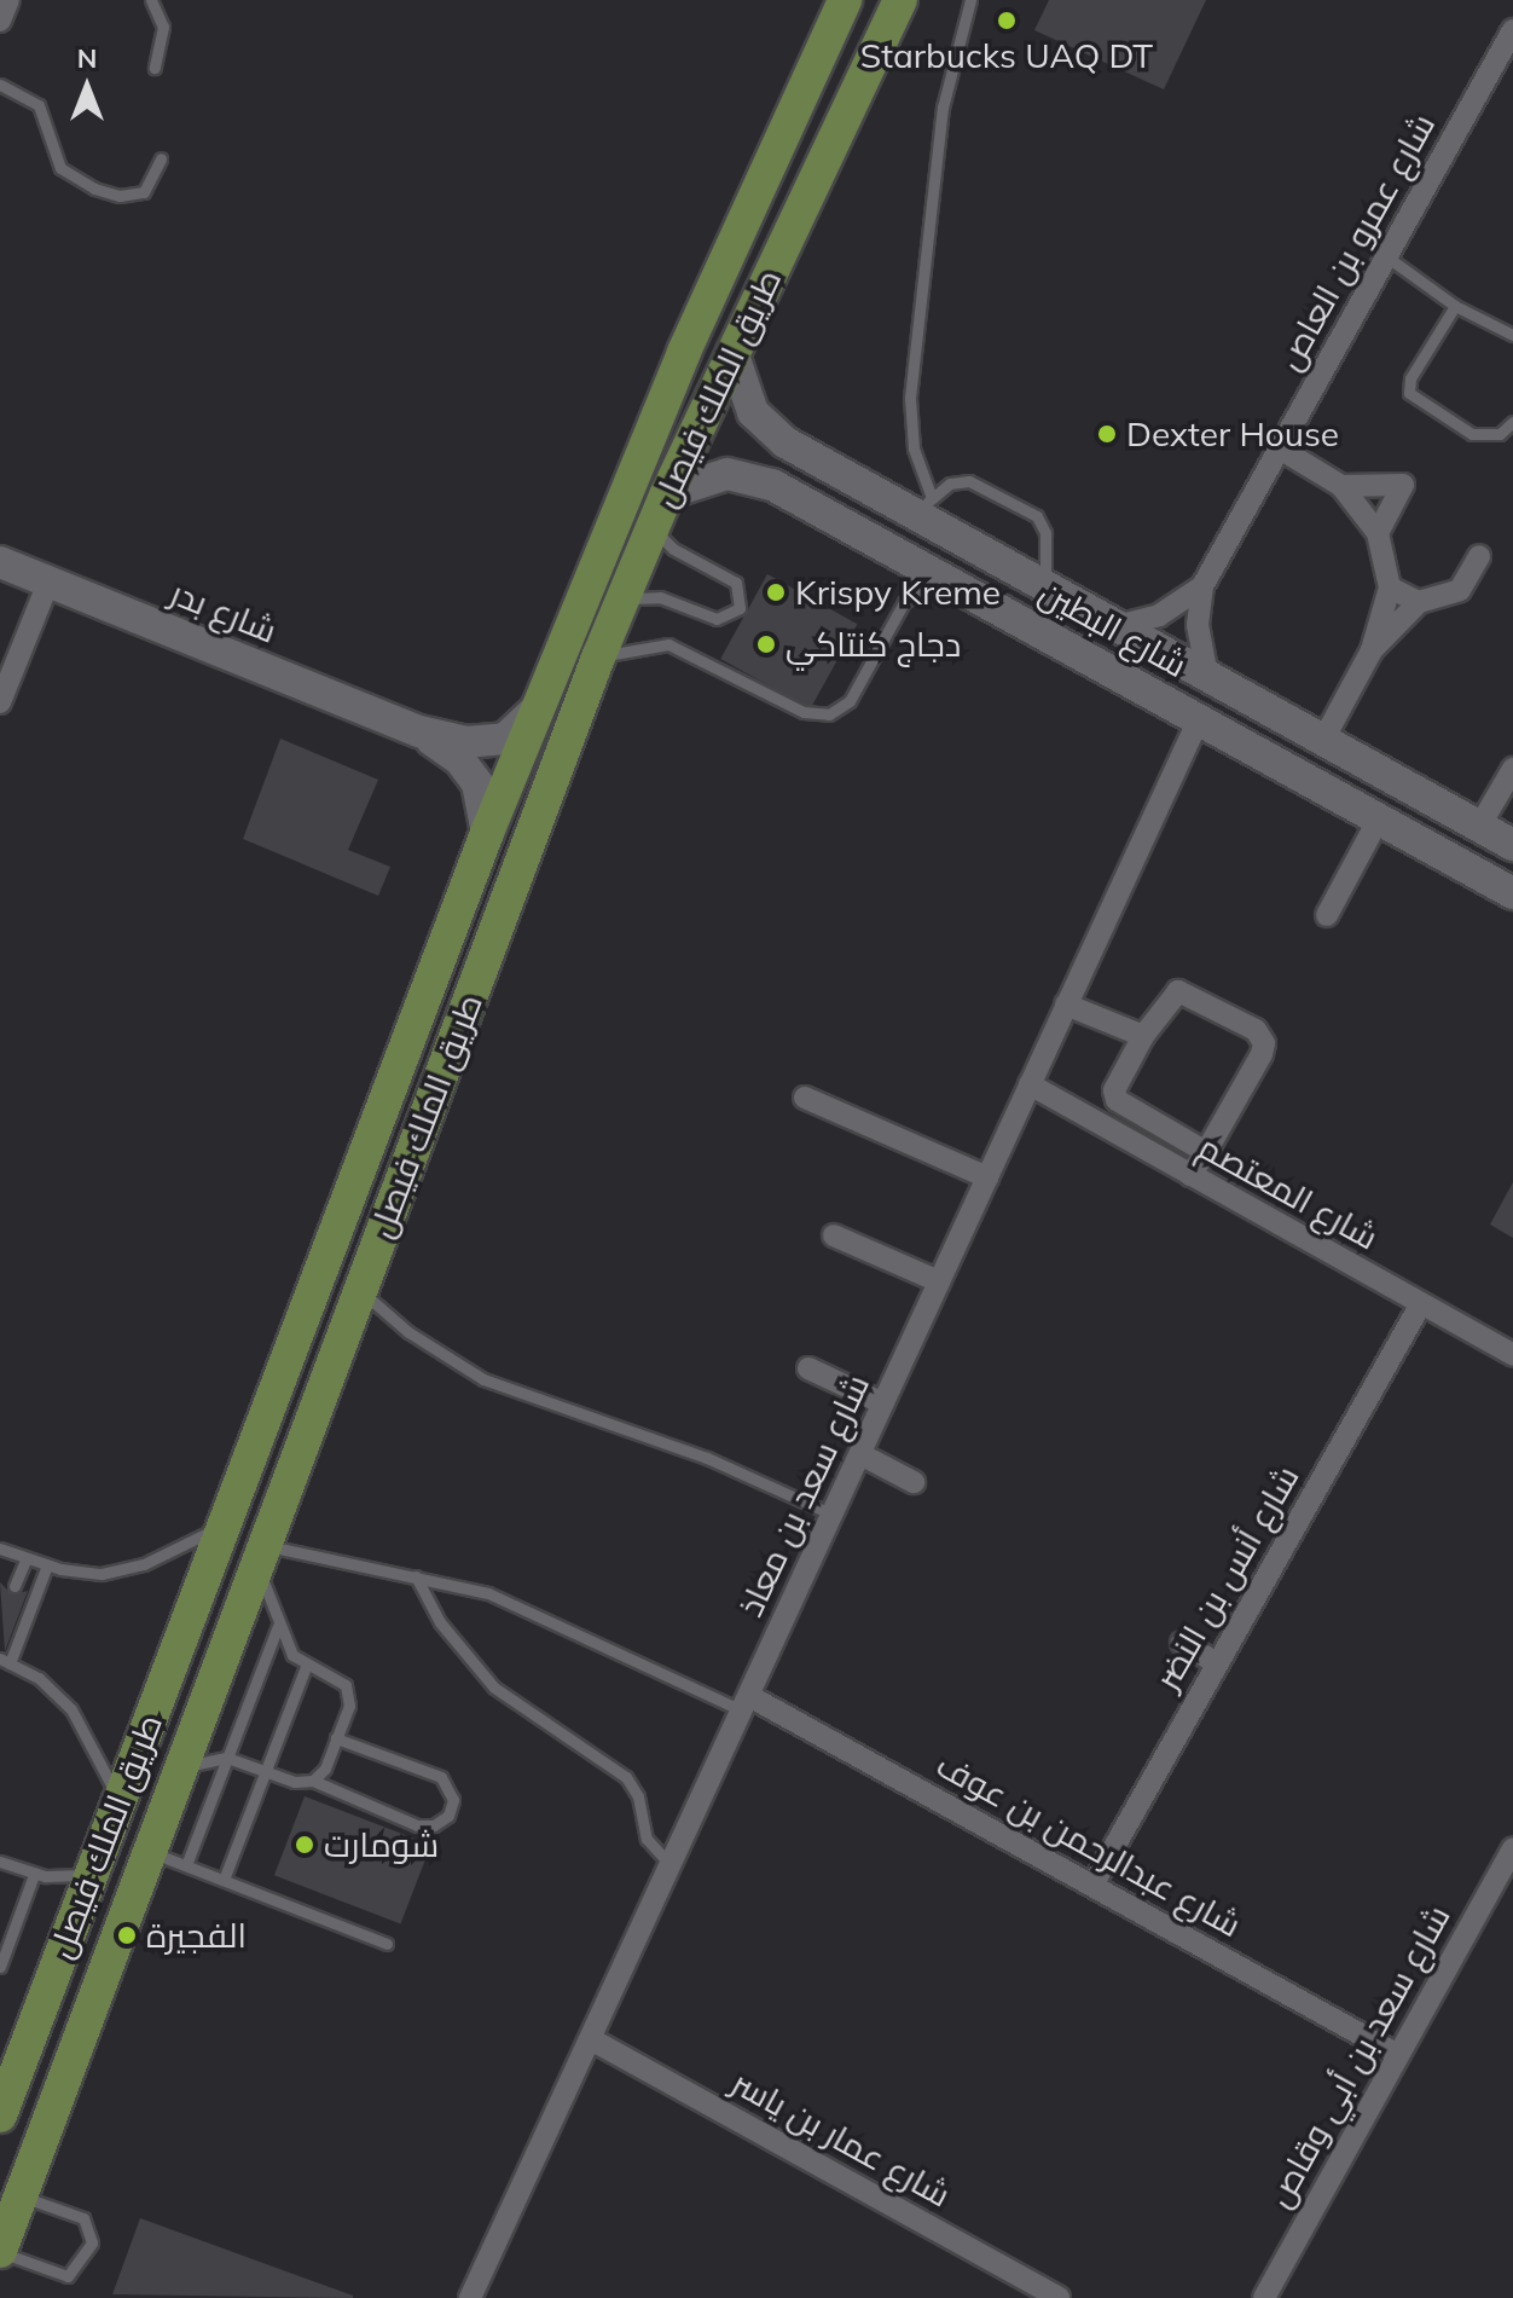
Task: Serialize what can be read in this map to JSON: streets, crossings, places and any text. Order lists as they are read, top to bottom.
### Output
{
  "streets": {
    "main road": ["طريق الملك فيصل"],
    "street": [
      "شارع عمرو بن العاص",
      "شارع بدر",
      "شارع البطين",
      "شارع المعتصم",
      "شارع سعد بن معاذ",
      "شارع أنس بن النضر",
      "شارع عبدالرحمن بن عوف",
      "شارع سعد بن أبي وقاص",
      "شارع عمار بن ياسر"
    ]
  },
  "crossings": [
    ["شارع عمرو بن العاص", "شارع البطين"],
    ["طريق الملك فيصل", "شارع بدر"],
    ["طريق الملك فيصل", "شارع البطين"],
    ["شارع البطين", "شارع سعد بن معاذ"],
    ["شارع المعتصم", "شارع سعد بن معاذ"],
    ["شارع المعتصم", "شارع أنس بن النضر"],
    ["شارع سعد بن معاذ", "شارع عبدالرحمن بن عوف"],
    ["شارع سعد بن معاذ", "شارع عمار بن ياسر"],
    ["شارع أنس بن النضر", "شارع عبدالرحمن بن عوف"],
    ["شارع عبدالرحمن بن عوف", "شارع سعد بن أبي وقاص"]
  ],
  "places": [
    "Starbucks UAQ DT",
    "Dexter House",
    "Krispy Kreme",
    "دجاج كنتاكي",
    "شومارت",
    "الفجيرة"
  ],
  "north": "top"
}
